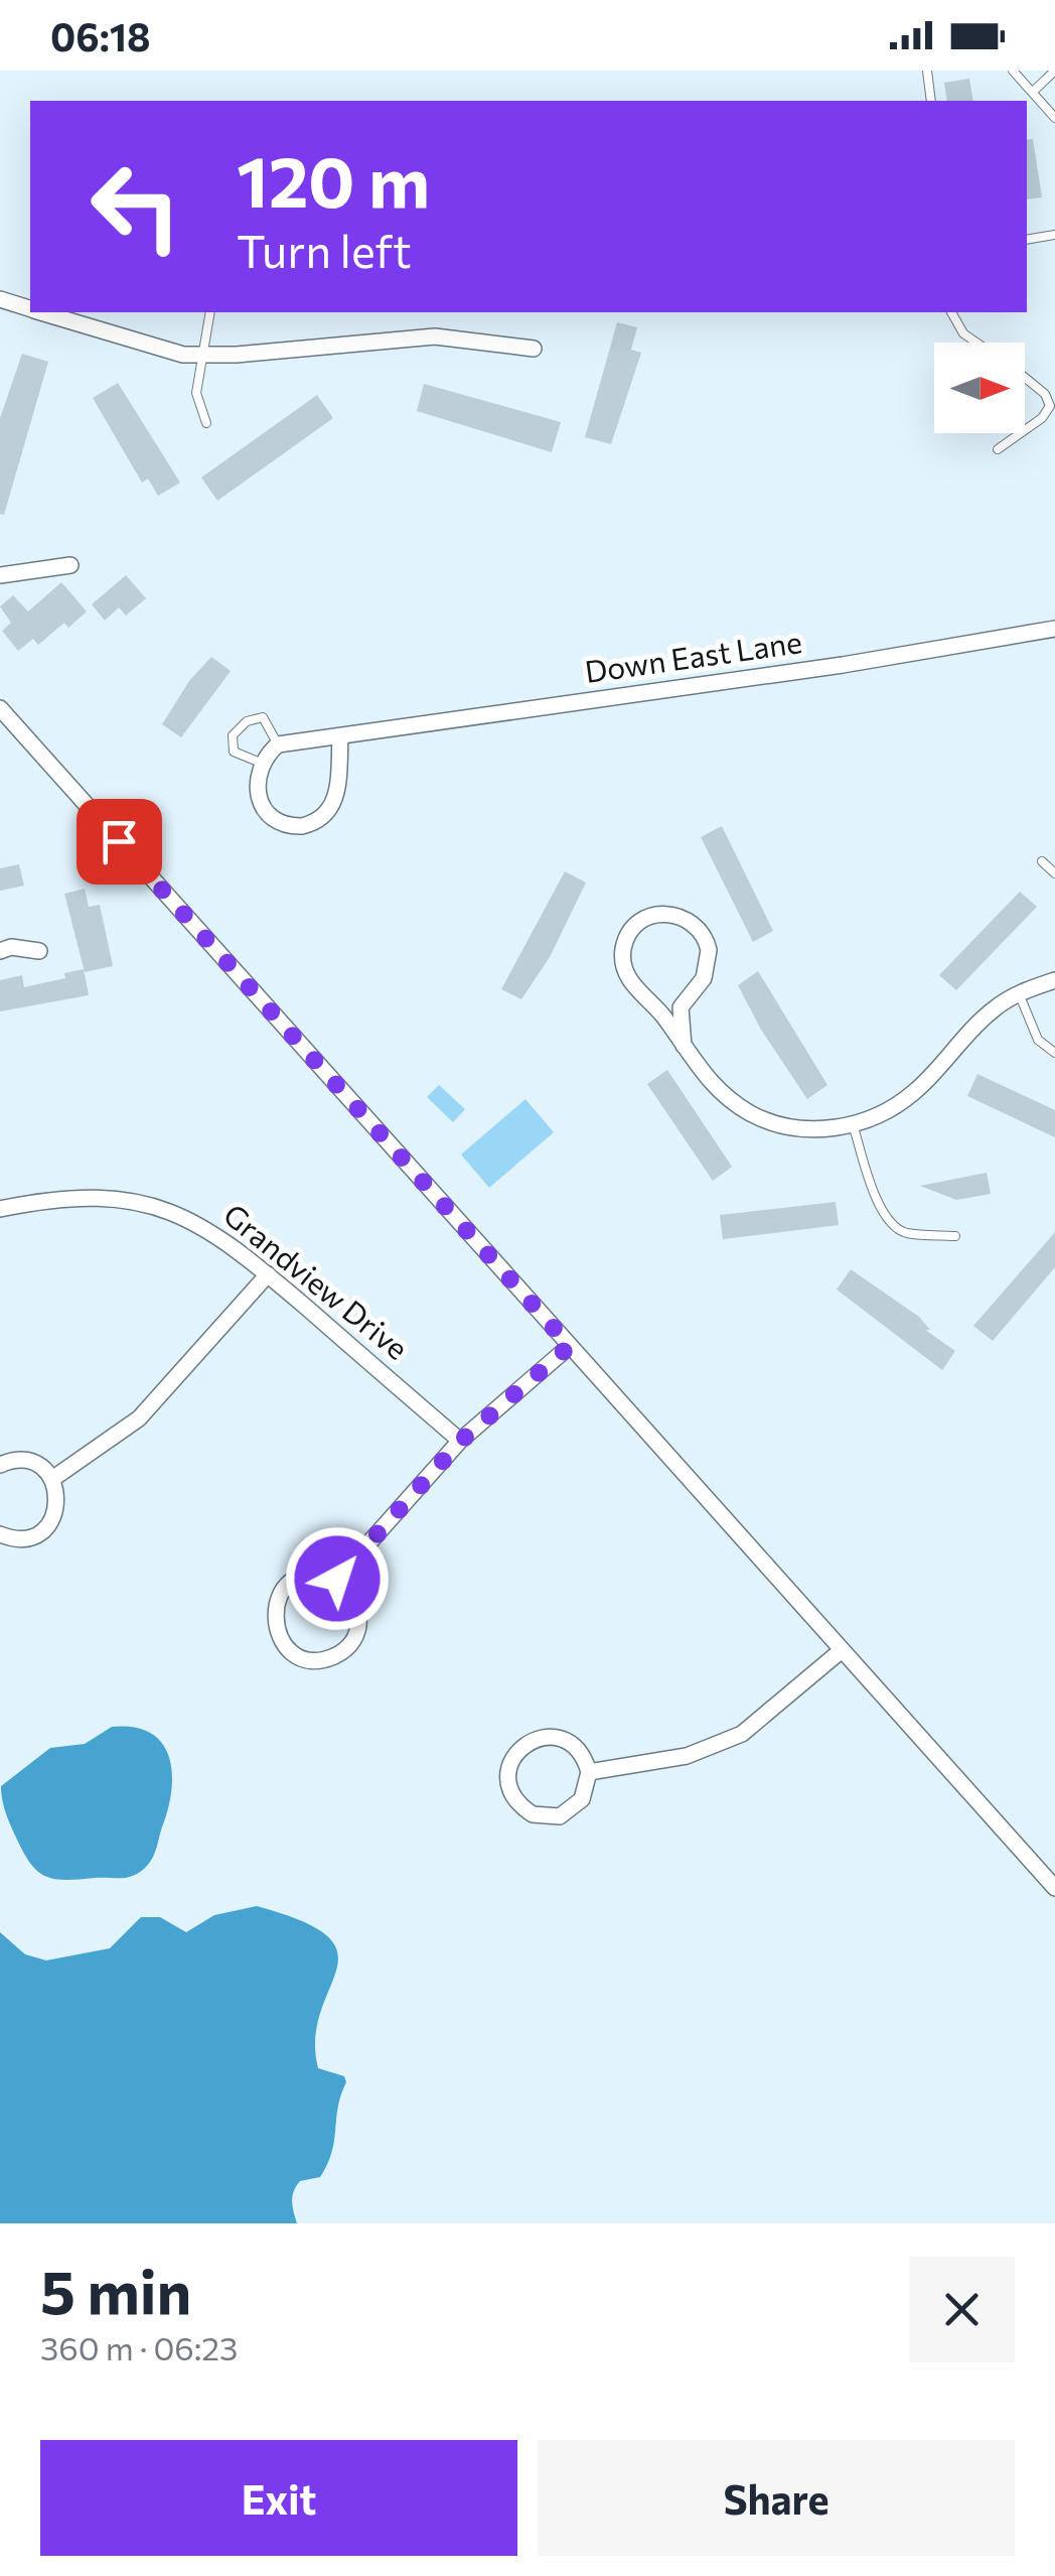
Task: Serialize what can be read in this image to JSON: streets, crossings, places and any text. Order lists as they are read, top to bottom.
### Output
{
  "streets": {
    "street": ["Down East Lane", "Grandview Drive"]
  },
  "north": "right",
  "page": {
    "status": "06:18",
    "turn": ["120 m", "Turn left"],
    "heading": ["5 min", "360 m · 06:23"],
    "buttons": ["Exit", "Share"]
  }
}
